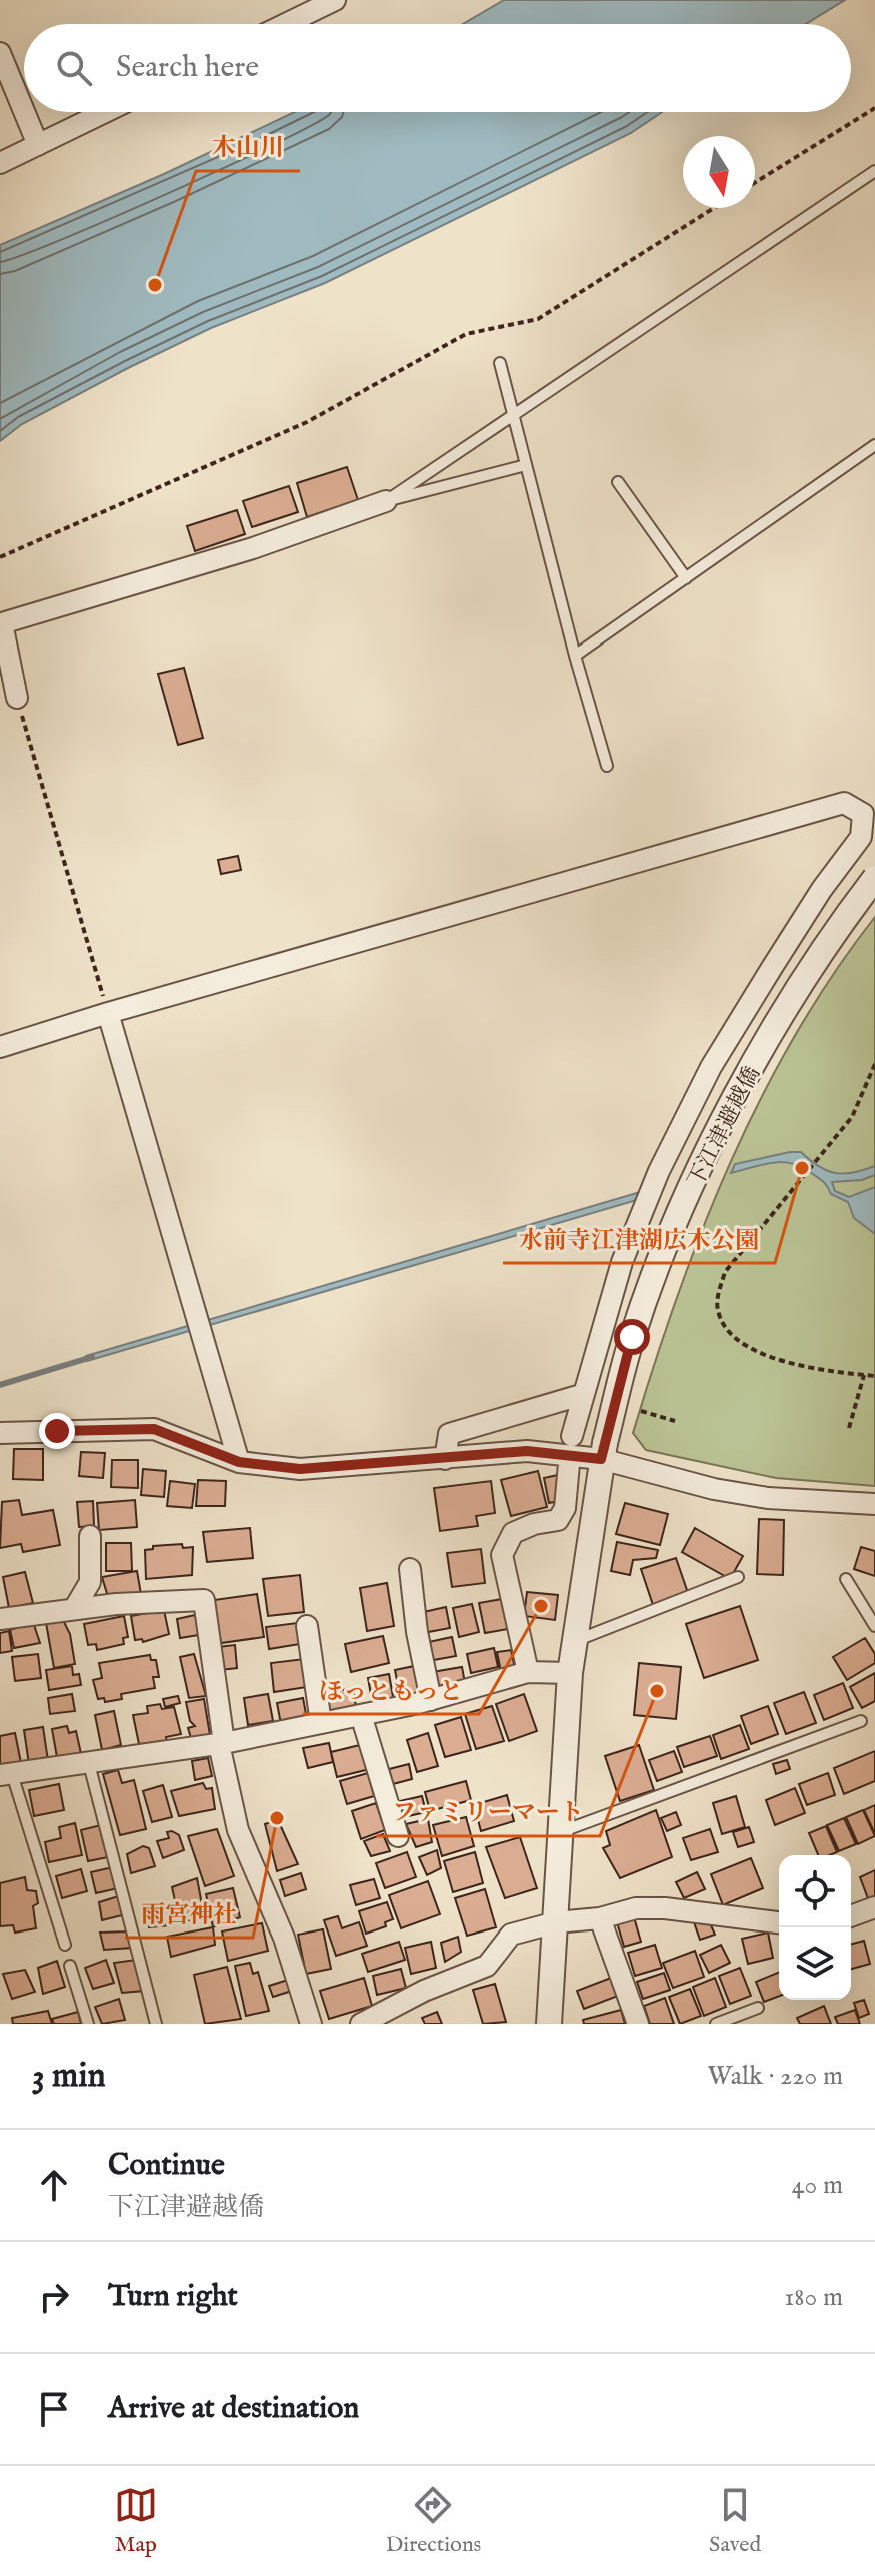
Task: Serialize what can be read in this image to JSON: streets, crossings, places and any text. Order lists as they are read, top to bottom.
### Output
{
  "streets": {
    "street": ["下江津避越僑"]
  },
  "places": [
    "木山川",
    "水前寺江津湖広木公園",
    "ほっともっと",
    "ファミリーマート",
    "雨宮神社"
  ],
  "north": "bottom",
  "page": {
    "search": "Search here",
    "heading": ["3 min", "Walk · 220 m"],
    "list": [
      ["Continue", "下江津避越僑", "40 m"],
      ["Turn right", "180 m"],
      "Arrive at destination"
    ],
    "nav": ["Map", "Directions", "Saved"]
  }
}
